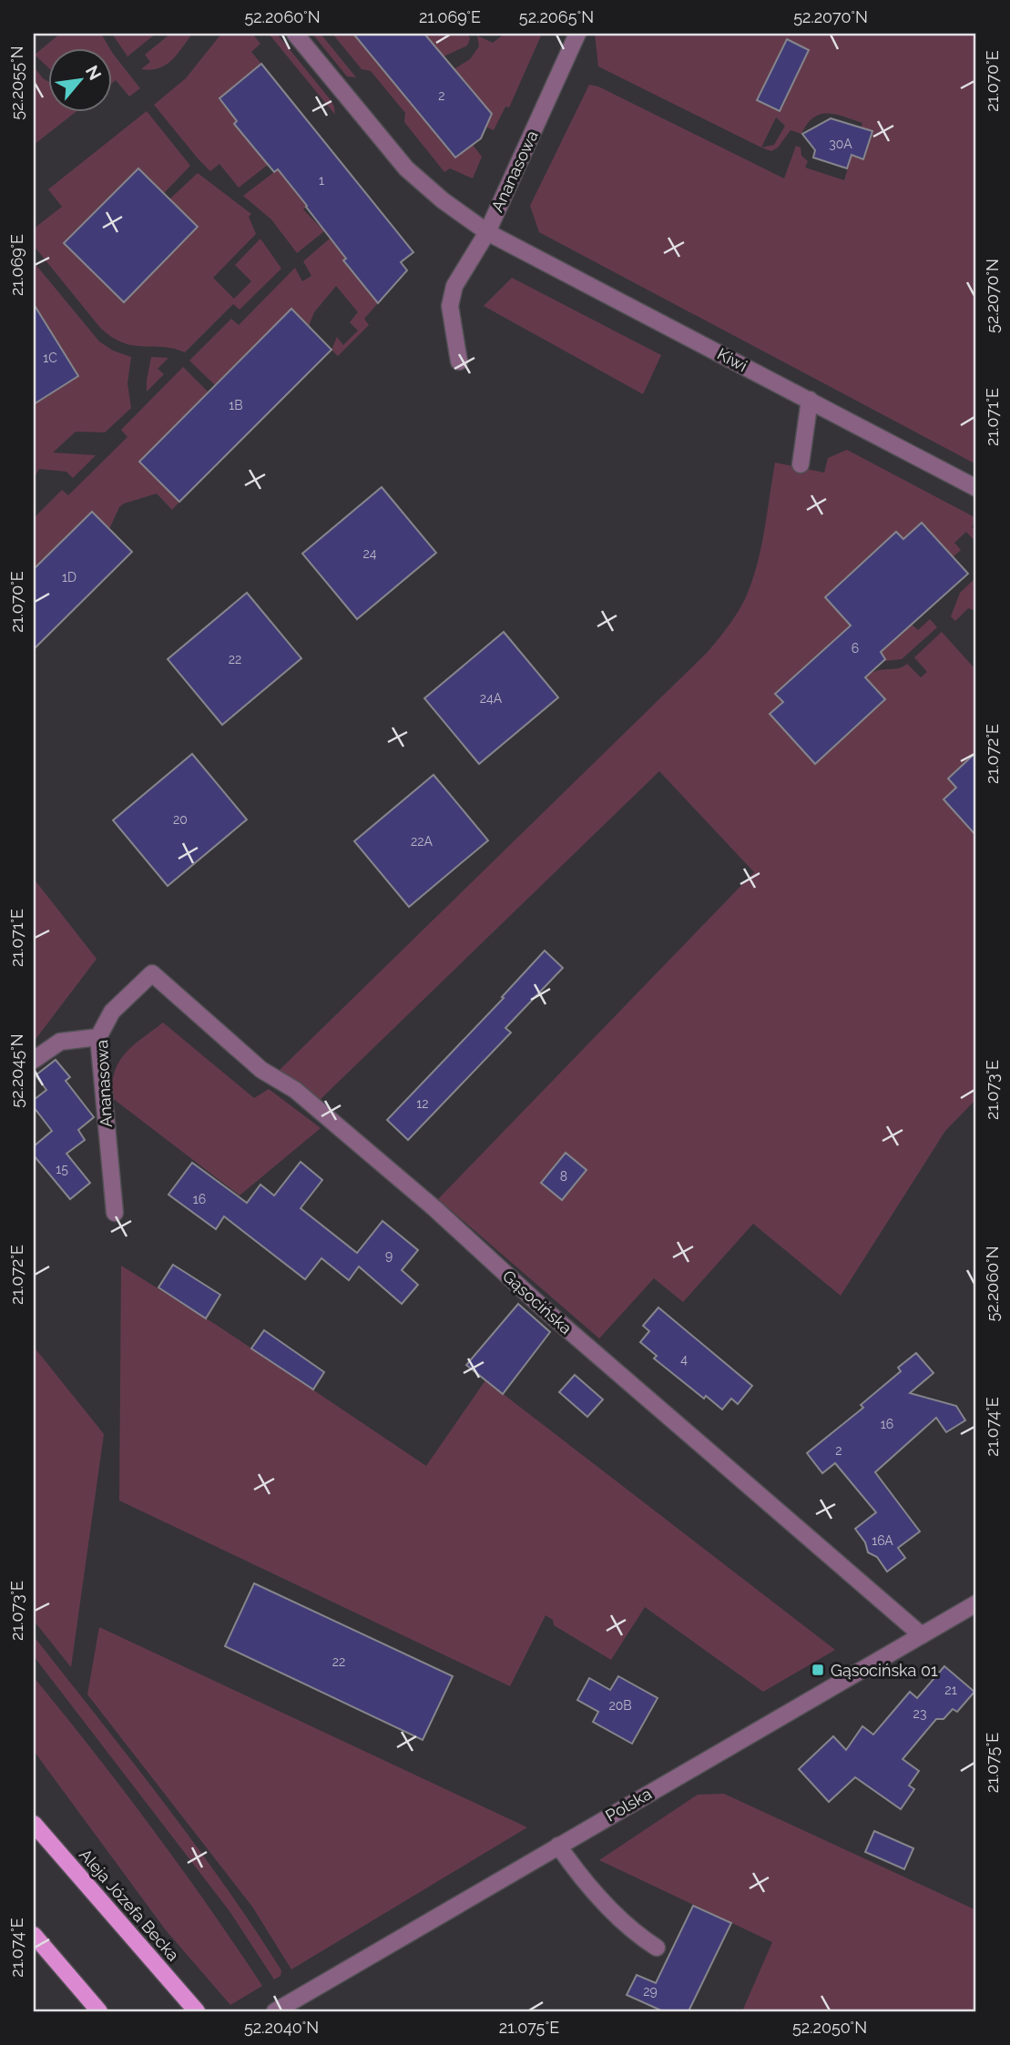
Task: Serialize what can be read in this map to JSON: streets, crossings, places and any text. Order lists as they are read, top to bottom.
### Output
{
  "streets": {
    "main road": ["Aleja Józefa Becka"],
    "street": [
      "Ananasowa",
      "Kiwi",
      "Gąsocińska",
      "Polska"
    ]
  },
  "crossings": [
    ["Ananasowa", "Kiwi"],
    ["Ananasowa", "Gąsocińska"],
    ["Gąsocińska", "Polska"]
  ],
  "places": {
    "transit": ["Gąsocińska 01"]
  },
  "house_numbers": [
    "2",
    "30A",
    "1",
    "1C",
    "1B",
    "24",
    "1D",
    "6",
    "22",
    "24A",
    "20",
    "22A",
    "12",
    "15",
    "8",
    "16",
    "9",
    "4",
    "16",
    "2",
    "16A",
    "22",
    "21",
    "20B",
    "23",
    "29"
  ],
  "north": "top right",
  "coordinates": [
    "52.2060°N",
    "21.069°E",
    "52.2065°N",
    "52.2070°N",
    "21.070°E",
    "52.2055°N",
    "21.071°E",
    "21.072°E",
    "52.2045°N",
    "21.073°E",
    "21.074°E",
    "21.075°E",
    "52.2040°N",
    "52.2050°N"
  ]
}
